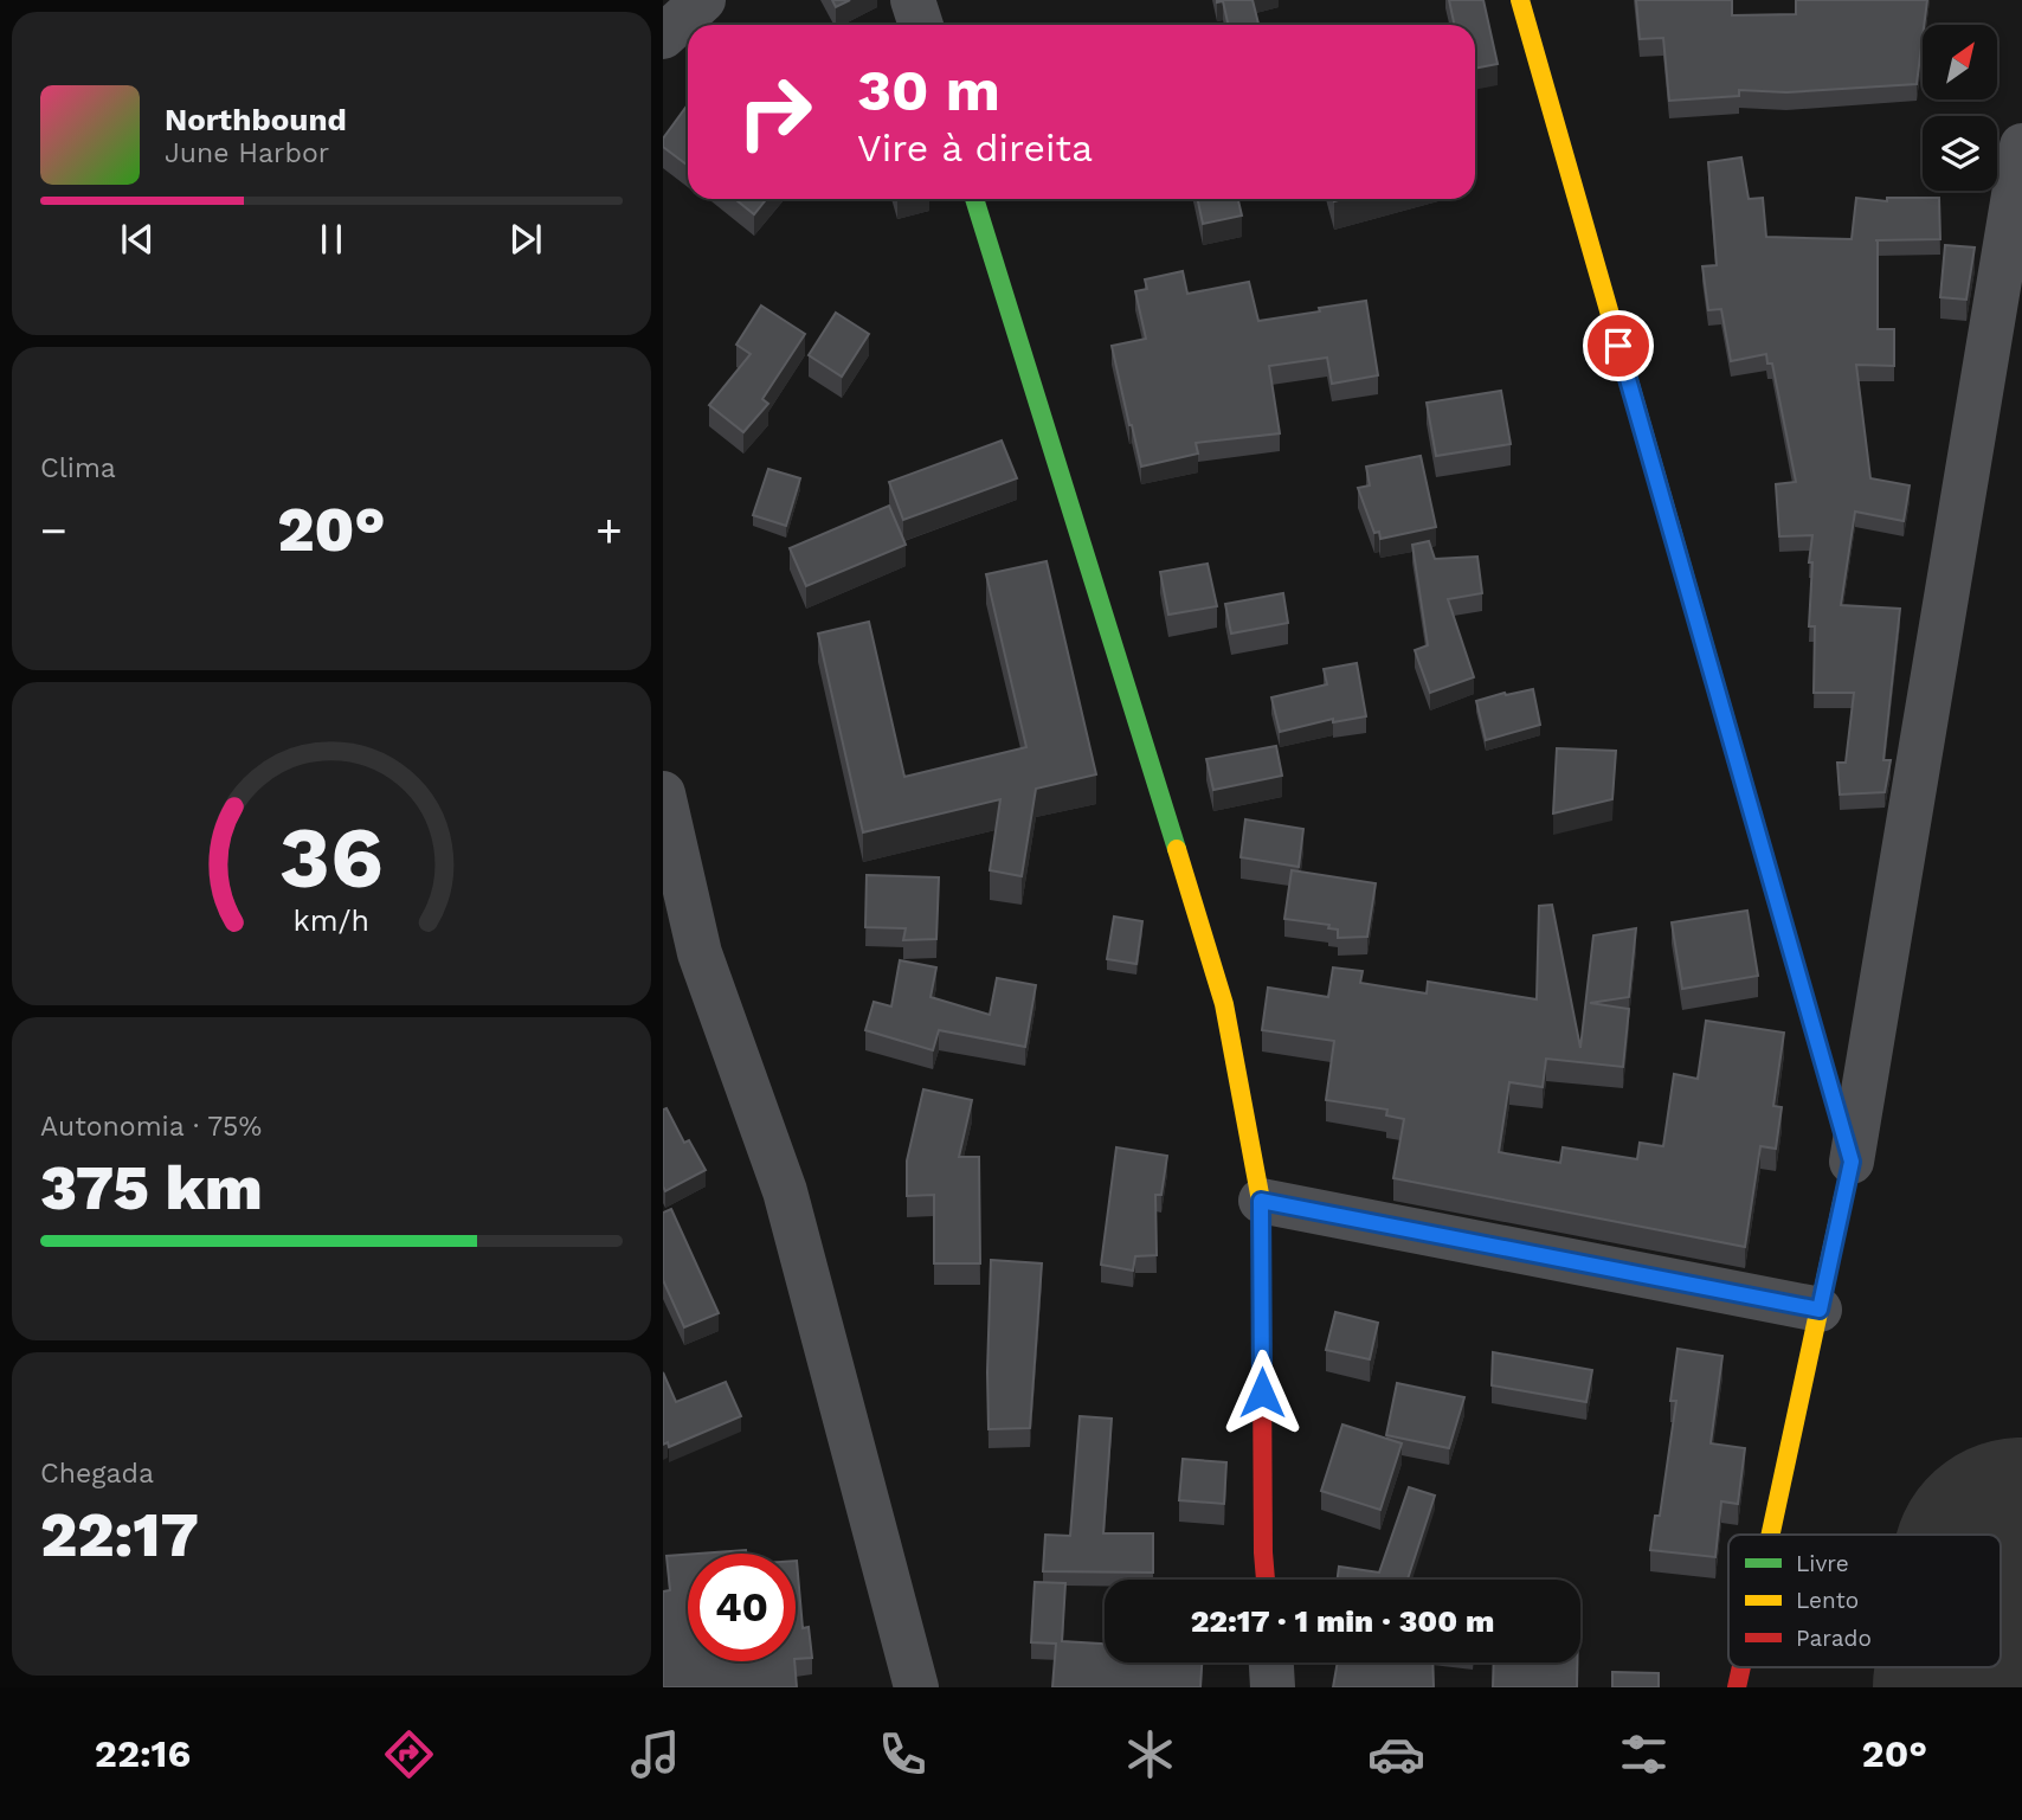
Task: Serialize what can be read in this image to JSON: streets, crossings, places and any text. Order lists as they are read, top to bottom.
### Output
{
  "legend": ["Livre", "Lento", "Parado"],
  "north": "top right",
  "page": {
    "turn": ["30 m", "Vire à direita"],
    "song": ["Northbound", "June Harbor"],
    "tile": [
      "Clima",
      ["Autonomia · 75%", "375 km"],
      ["Chegada", "22:17"]
    ],
    "heat": ["−", "20°", "+"],
    "limit": "40",
    "trip": "22:17 · 1 min · 300 m",
    "tabs": ["22:16", "20°"],
    "gauge": ["36", "km/h"]
  }
}
